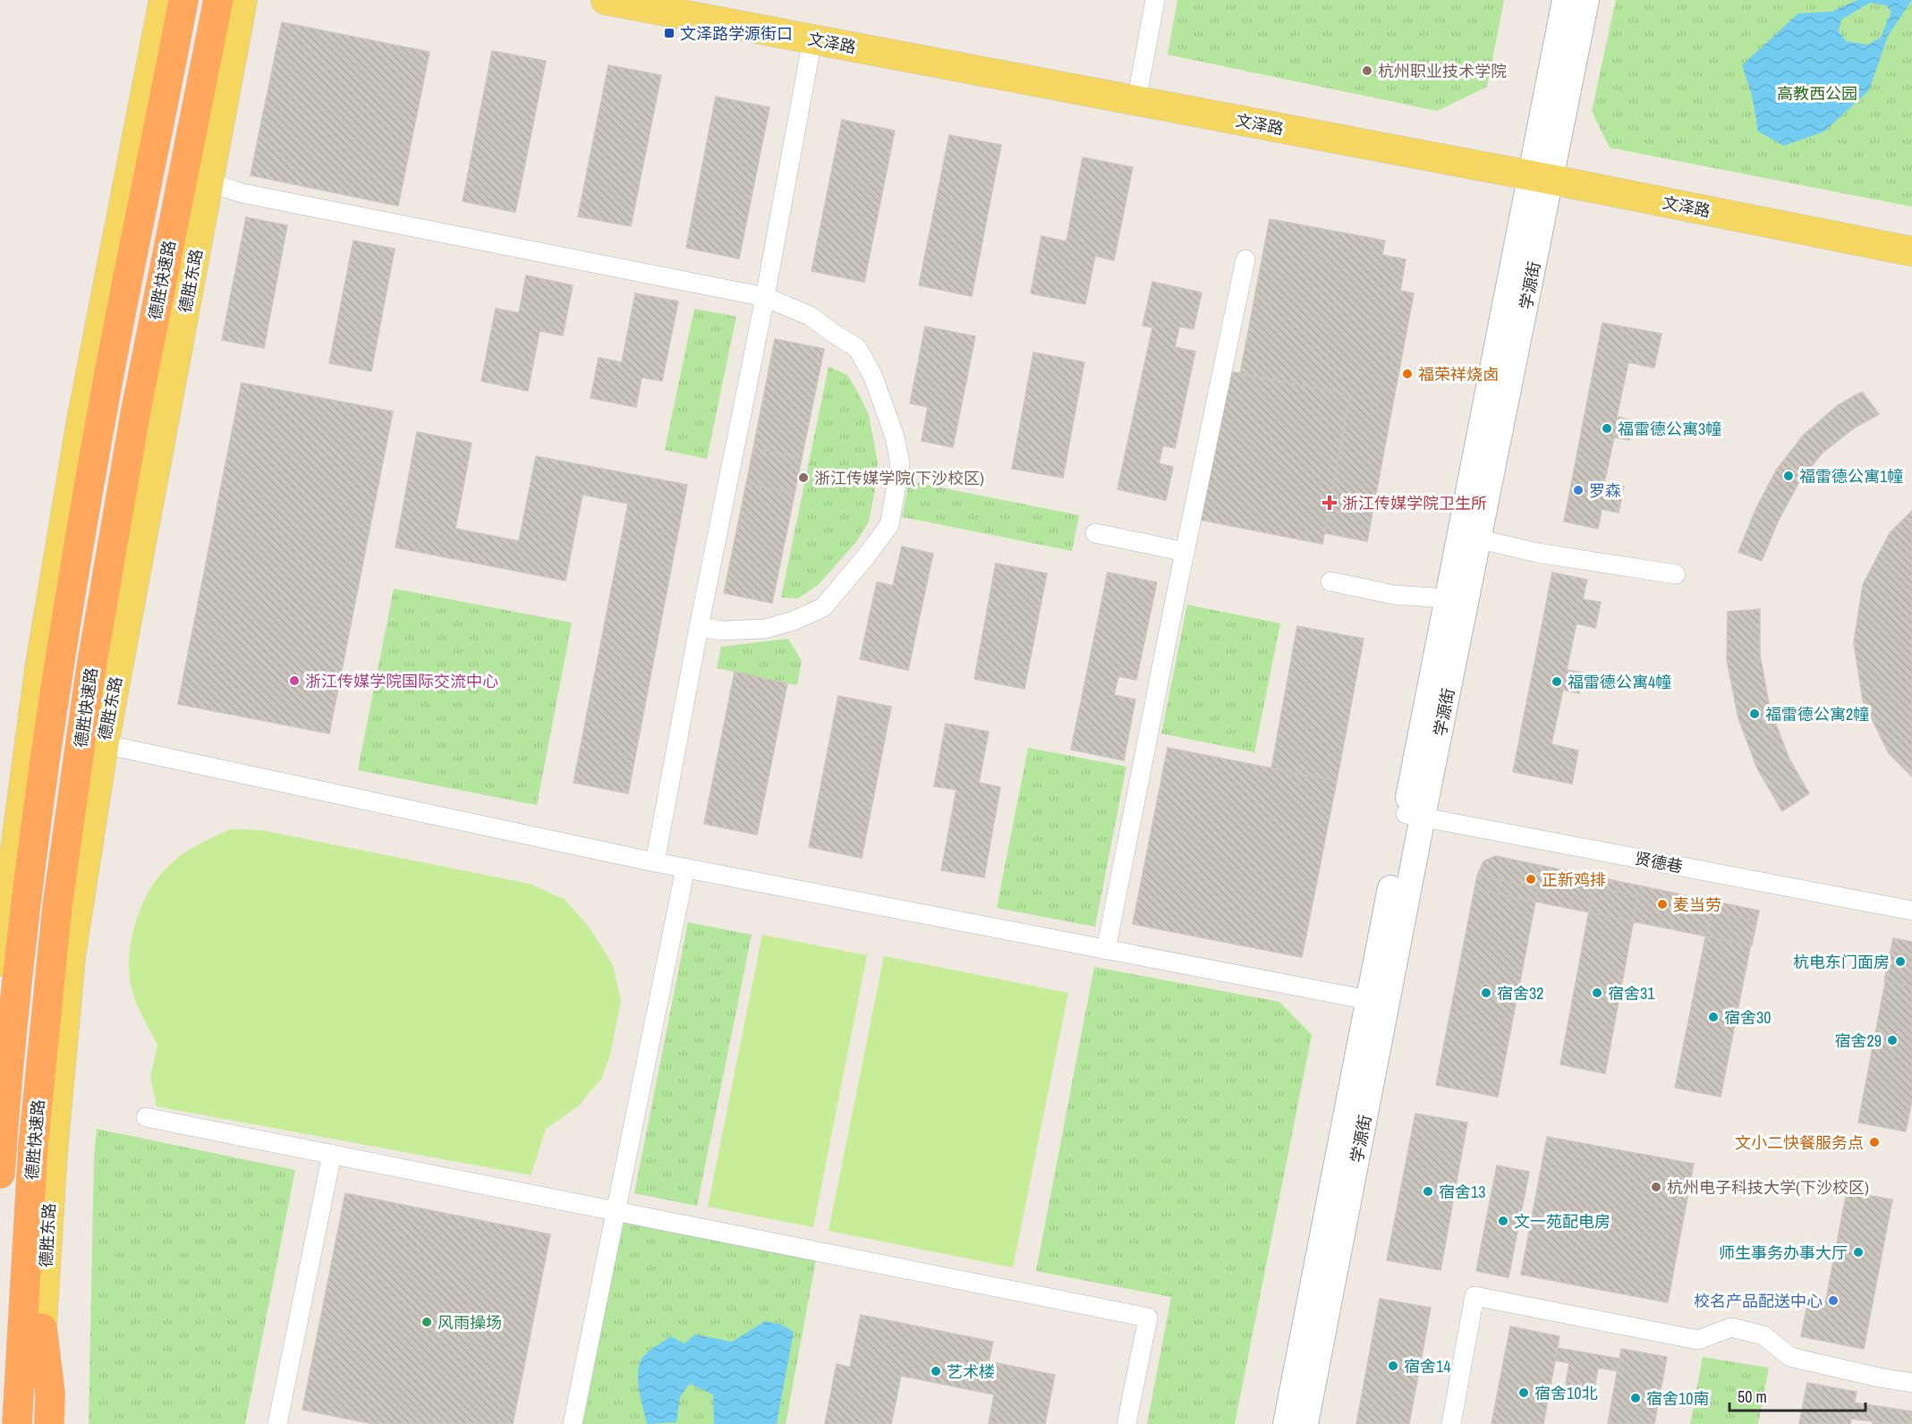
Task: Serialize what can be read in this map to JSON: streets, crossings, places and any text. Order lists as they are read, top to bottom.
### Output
{
  "streets": {
    "highway": ["德胜快速路"],
    "main road": ["文泽路", "德胜东路", "学源街"],
    "street": ["贤德巷"]
  },
  "crossings": [
    ["文泽路", "学源街"],
    ["学源街", "贤德巷"]
  ],
  "parks": ["高教西公园"],
  "places": {
    "transit": ["文泽路学源街口"],
    "other": [
      "杭州职业技术学院",
      "福荣祥烧卤",
      "福雷德公寓3幢",
      "福雷德公寓1幢",
      "浙江传媒学院(下沙校区)",
      "罗森",
      "浙江传媒学院国际交流中心",
      "福雷德公寓4幢",
      "福雷德公寓2幢",
      "正新鸡排",
      "麦当劳",
      "杭电东门面房",
      "宿舍32",
      "宿舍31",
      "宿舍30",
      "宿舍29",
      "文小二快餐服务点",
      "杭州电子科技大学(下沙校区)",
      "宿舍13",
      "文一苑配电房",
      "师生事务办事大厅",
      "校名产品配送中心",
      "风雨操场",
      "宿舍14",
      "艺术楼",
      "宿舍10北",
      "宿舍10南"
    ],
    "health": ["浙江传媒学院卫生所"]
  },
  "scale_bar": "50 m"
}
